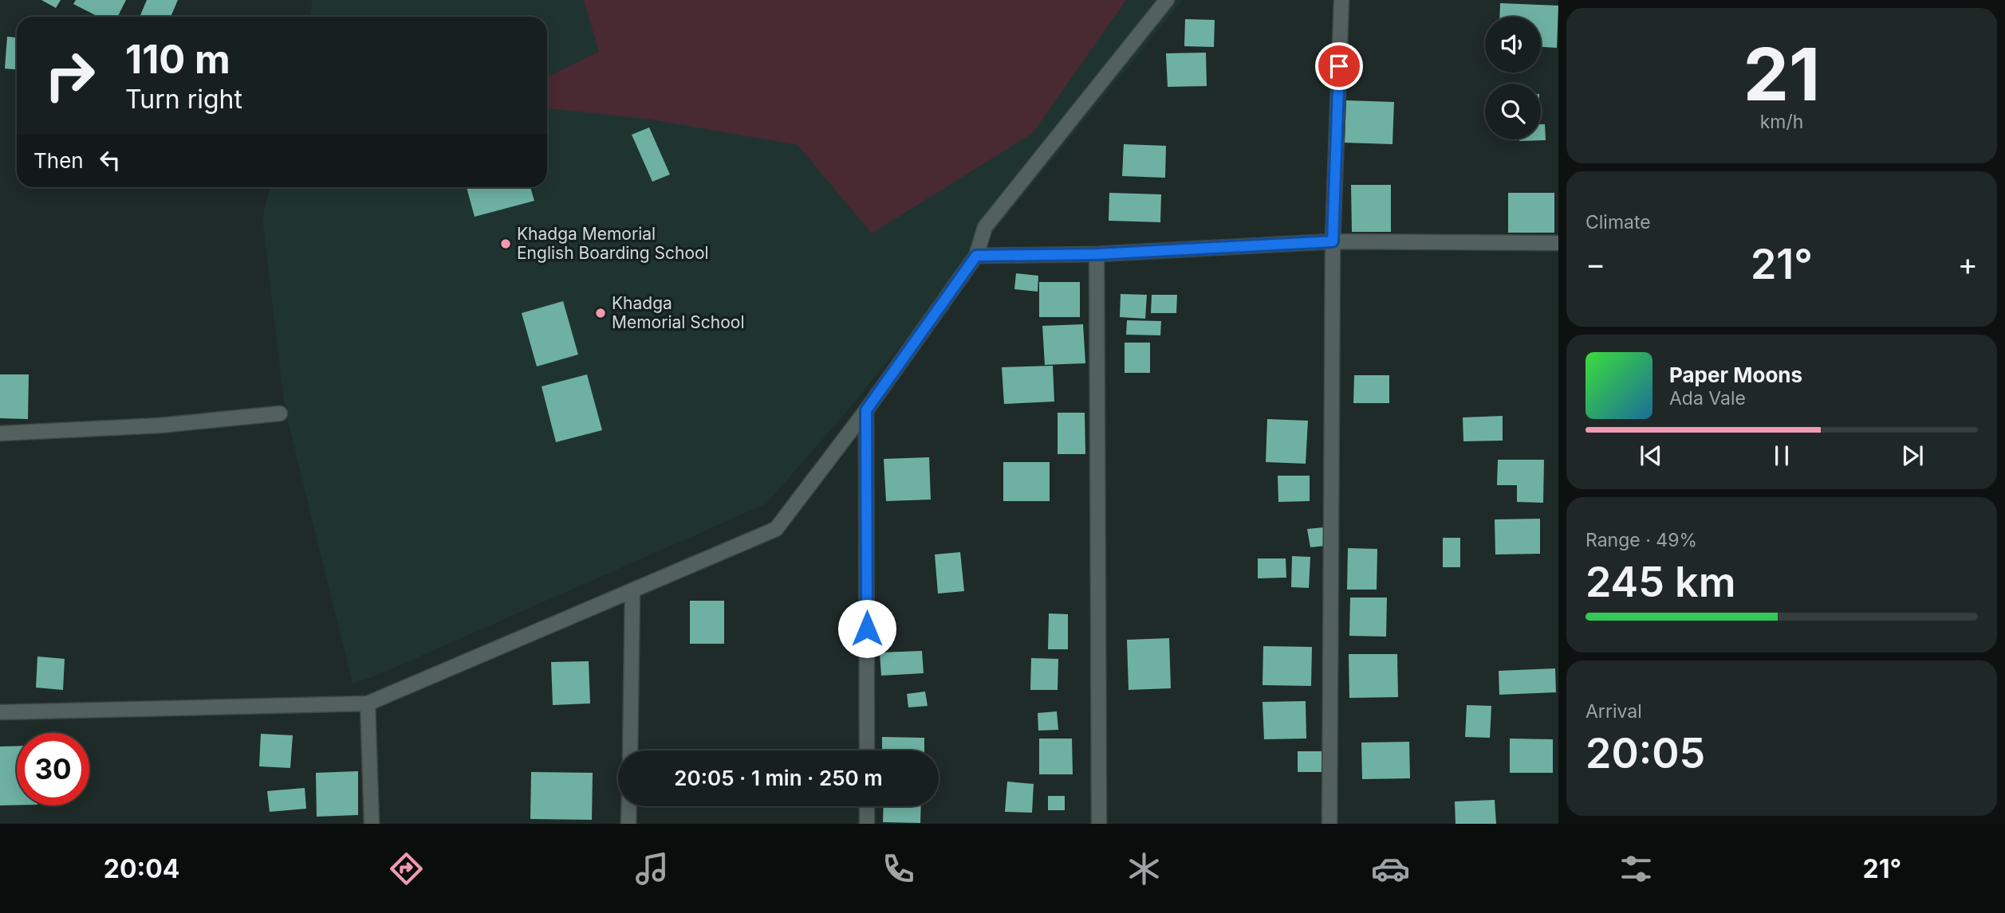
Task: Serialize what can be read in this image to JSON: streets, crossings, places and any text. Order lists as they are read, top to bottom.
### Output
{
  "places": ["Khadga Memorial English Boarding School", "Khadga Memorial School"],
  "page": {
    "tile": [
      ["21", "km/h"],
      "Climate",
      ["Range · 49%", "245 km"],
      ["Arrival", "20:05"]
    ],
    "turn": ["110 m", "Turn right"],
    "then": "Then",
    "heat": ["−", "21°", "+"],
    "song": ["Paper Moons", "Ada Vale"],
    "limit": "30",
    "trip": "20:05 · 1 min · 250 m",
    "tabs": ["20:04", "21°"]
  }
}
